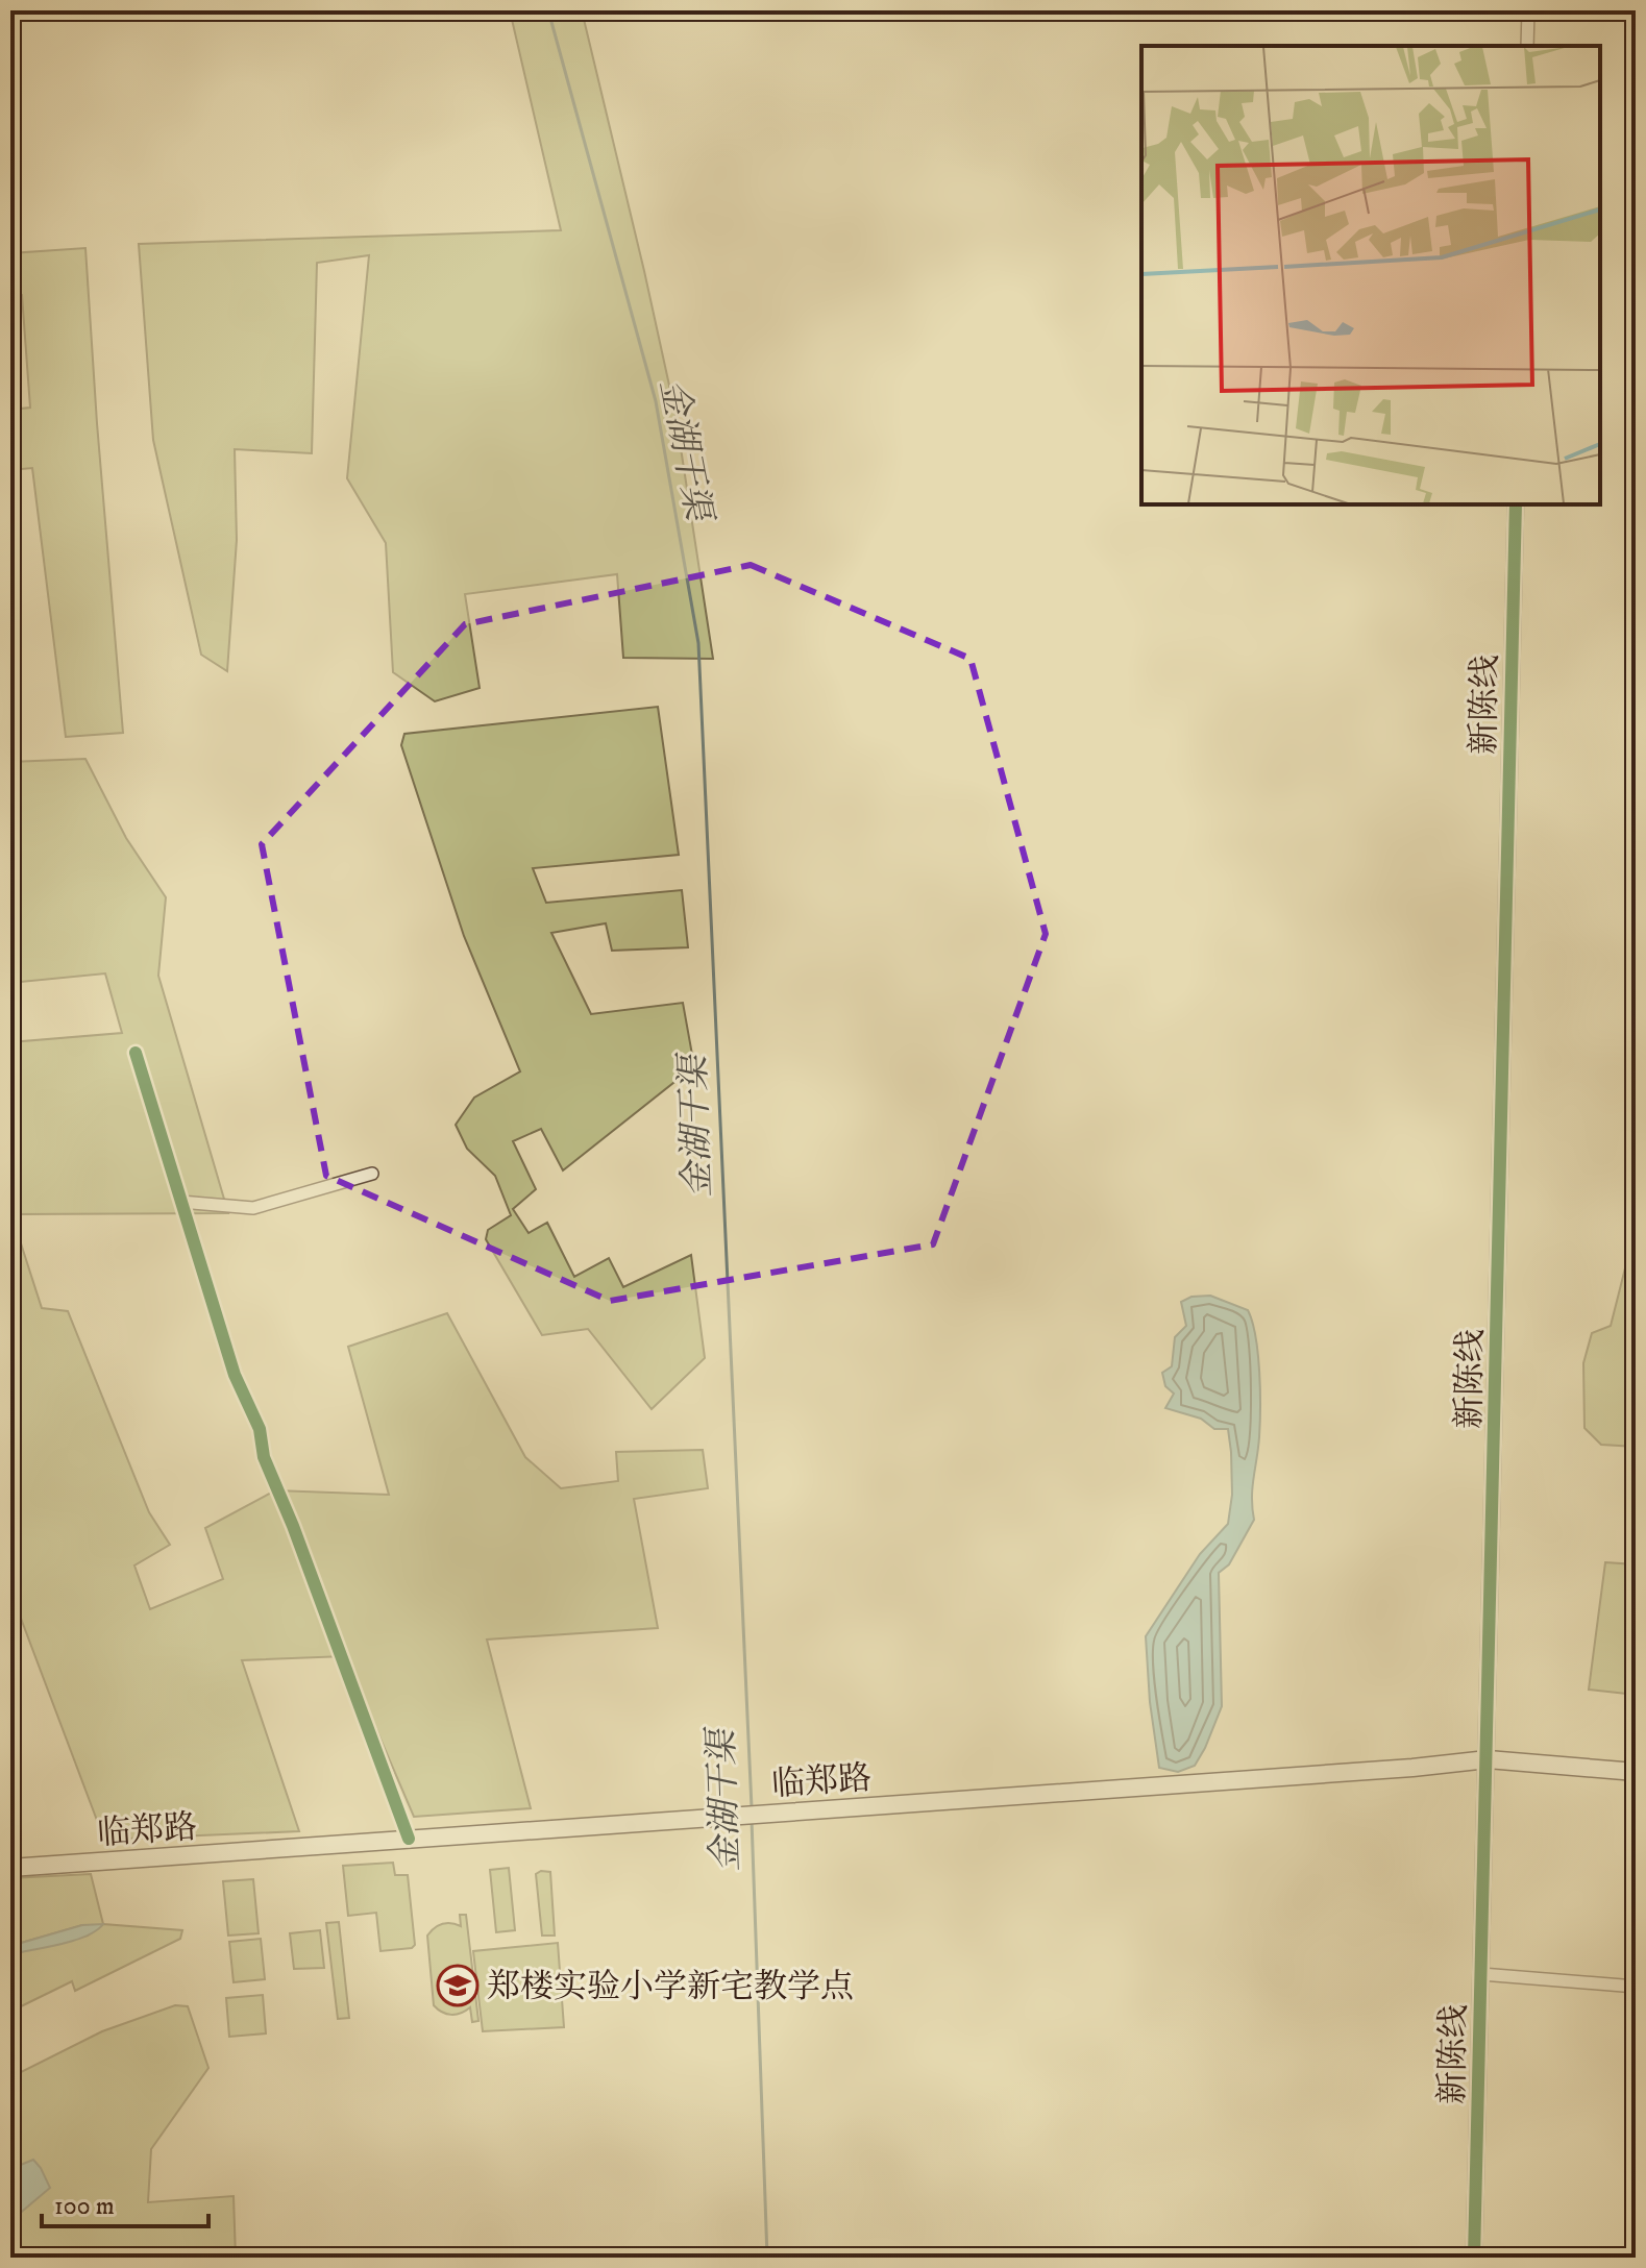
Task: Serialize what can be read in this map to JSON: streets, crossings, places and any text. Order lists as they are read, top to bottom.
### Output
{
  "streets": {
    "main road": ["临郑路"],
    "street": ["新陈线"]
  },
  "crossings": [
    ["新陈线", "临郑路"]
  ],
  "water": ["金湖干渠"],
  "places": {
    "school or university": ["郑楼实验小学新宅教学点"]
  },
  "scale_bar": "100 m"
}
